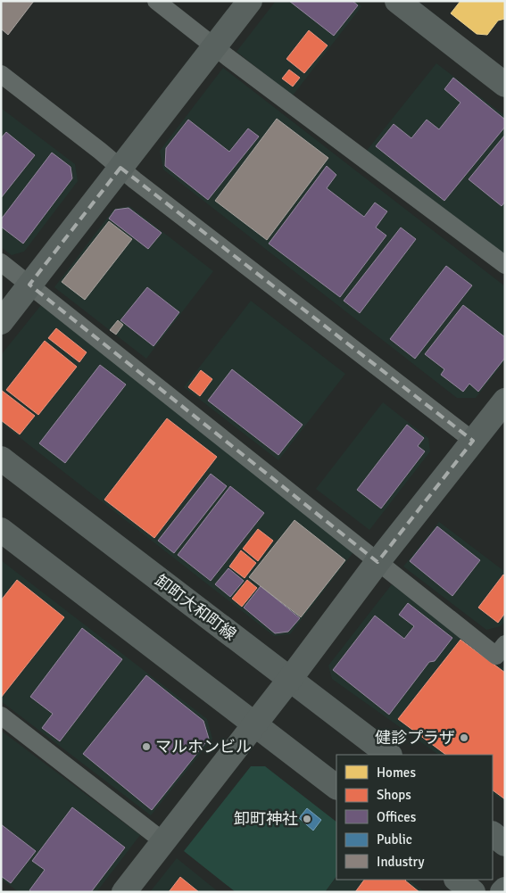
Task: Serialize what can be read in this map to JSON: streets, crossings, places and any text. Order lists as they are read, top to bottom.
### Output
{
  "streets": {
    "street": ["卸町大和町線"]
  },
  "places": ["健診プラザ", "マルホンビル", "卸町神社"],
  "legend": [
    "Homes",
    "Shops",
    "Offices",
    "Public",
    "Industry"
  ]
}
